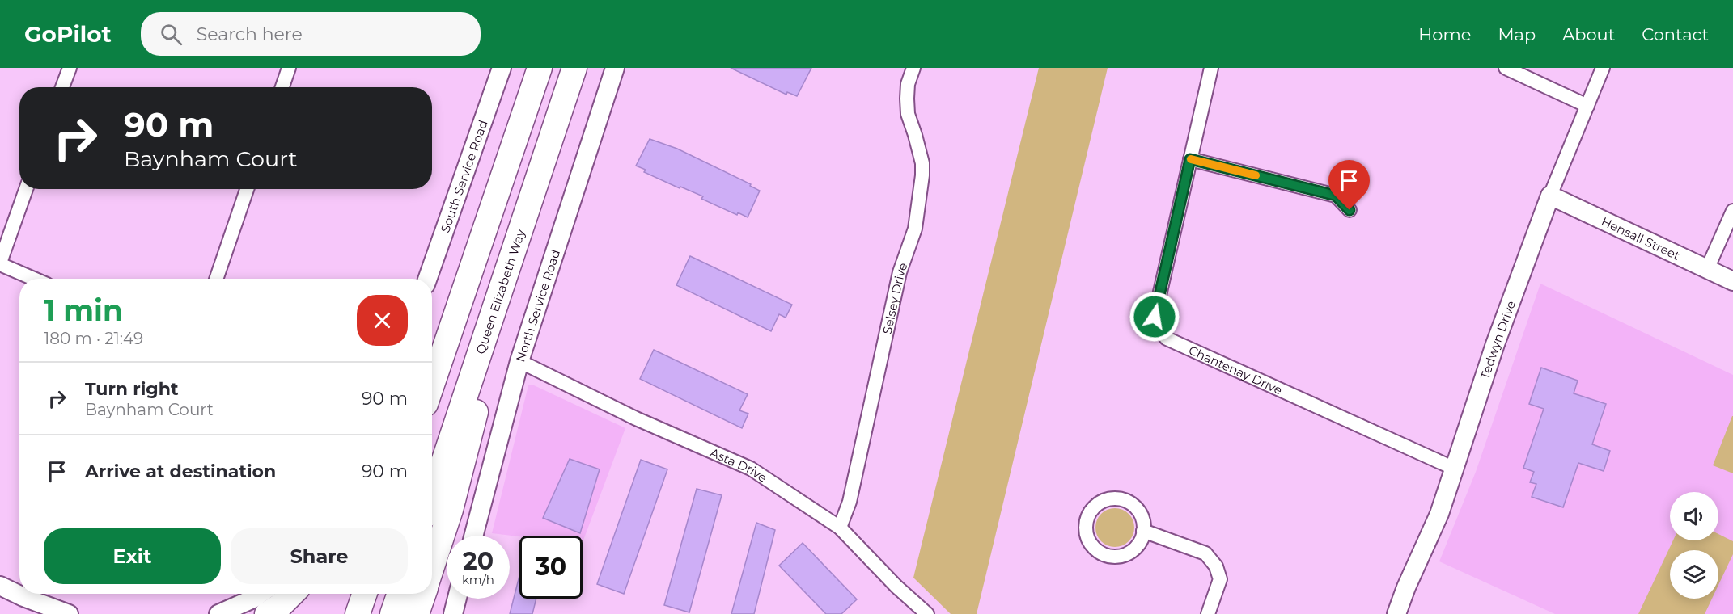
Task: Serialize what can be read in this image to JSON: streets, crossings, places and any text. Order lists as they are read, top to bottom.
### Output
{
  "streets": {
    "highway": ["Queen Elizabeth Way"],
    "street": [
      "South Service Road",
      "Hensall Street",
      "Selsey Drive",
      "North Service Road",
      "Tedwyn Drive",
      "Chantenay Drive",
      "Asta Drive"
    ]
  },
  "crossings": [
    ["Hensall Street", "Tedwyn Drive"],
    ["Selsey Drive", "Asta Drive"],
    ["North Service Road", "Asta Drive"],
    ["Tedwyn Drive", "Chantenay Drive"]
  ],
  "page": {
    "header": "GoPilot",
    "search": "Search here",
    "nav": [
      "Home",
      "Map",
      "About",
      "Contact"
    ],
    "turn": ["90 m", "Baynham Court"],
    "heading": ["1 min", "180 m · 21:49"],
    "list": [
      {
        "name": "Turn right",
        "note": "Baynham Court",
        "value": "90 m"
      },
      {
        "name": "Arrive at destination",
        "value": "90 m"
      }
    ],
    "buttons": ["Exit", "Share"],
    "speed": "20 km/h",
    "limit": "30"
  }
}
